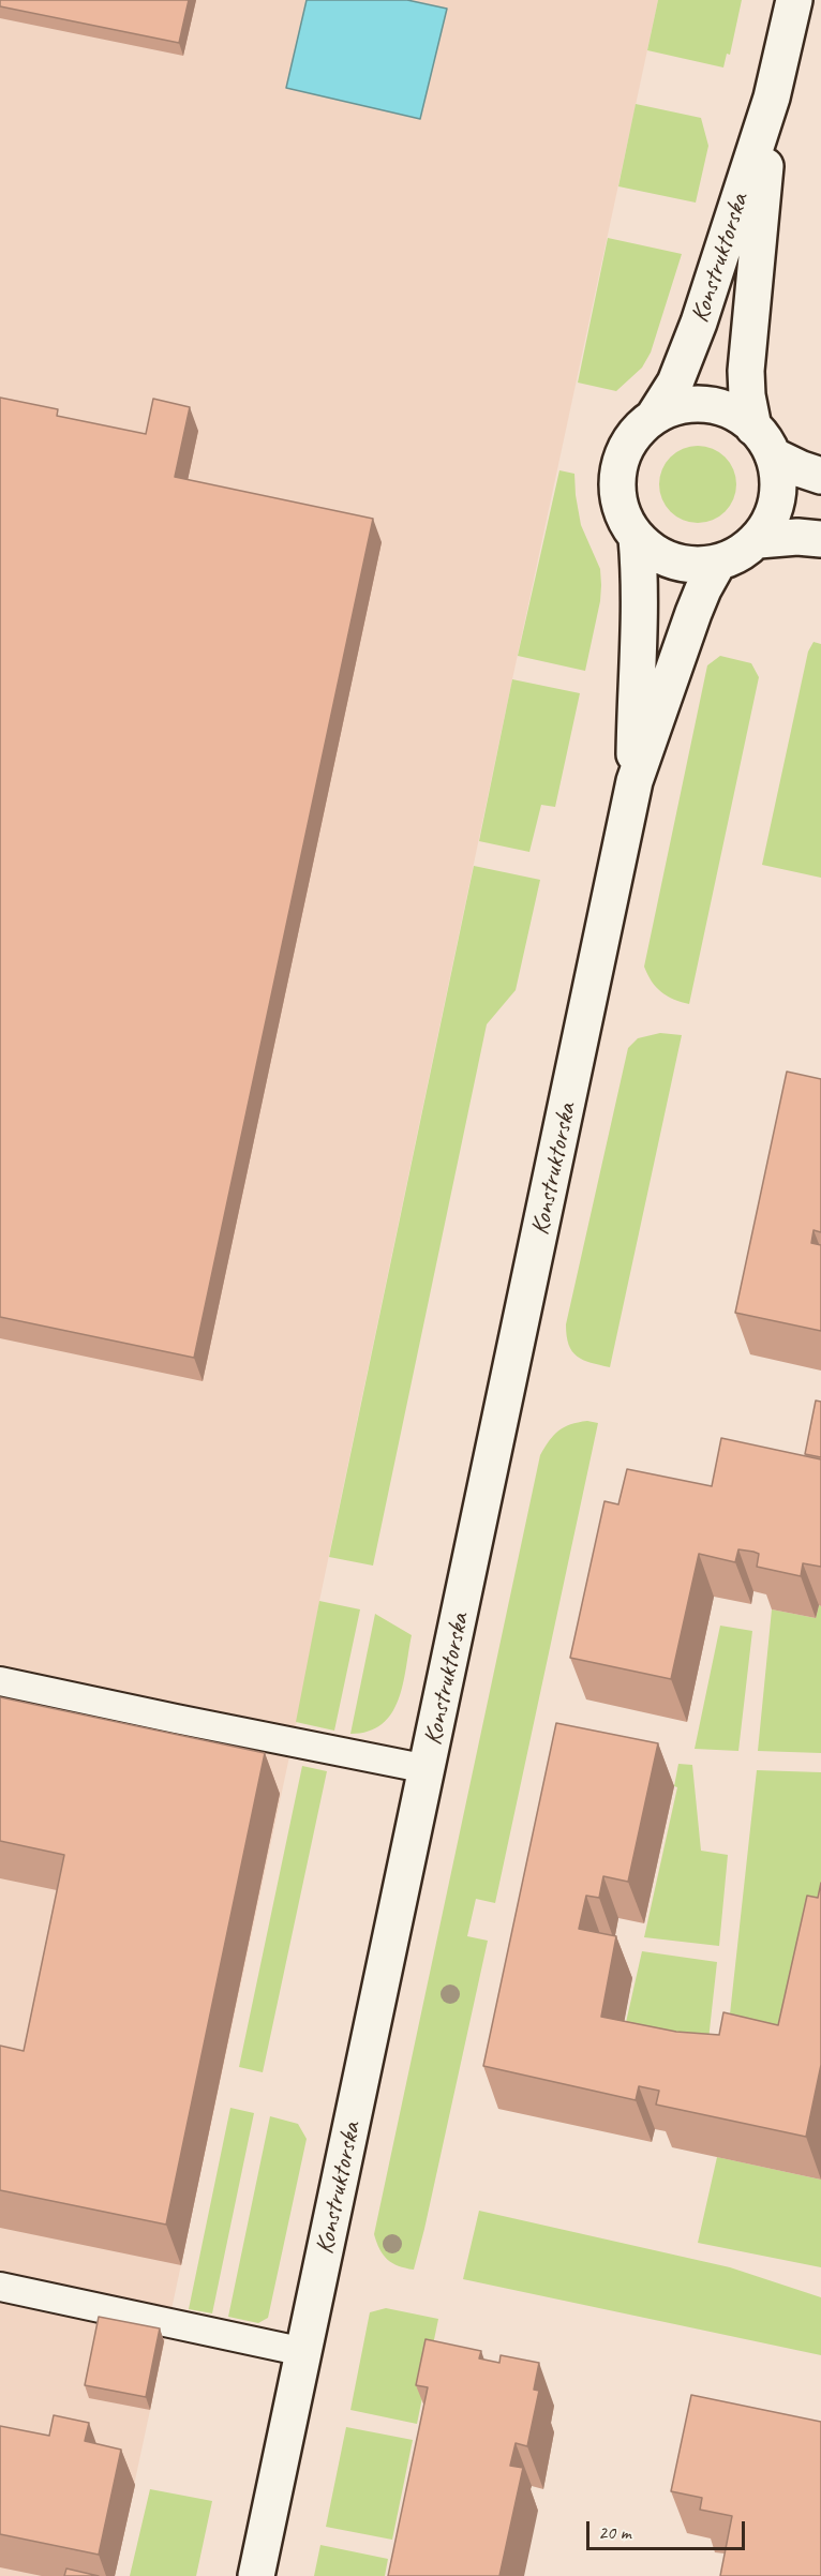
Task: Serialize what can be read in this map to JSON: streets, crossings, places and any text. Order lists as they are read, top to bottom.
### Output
{
  "streets": {
    "street": ["Konstruktorska"]
  },
  "scale_bar": "20 m"
}
